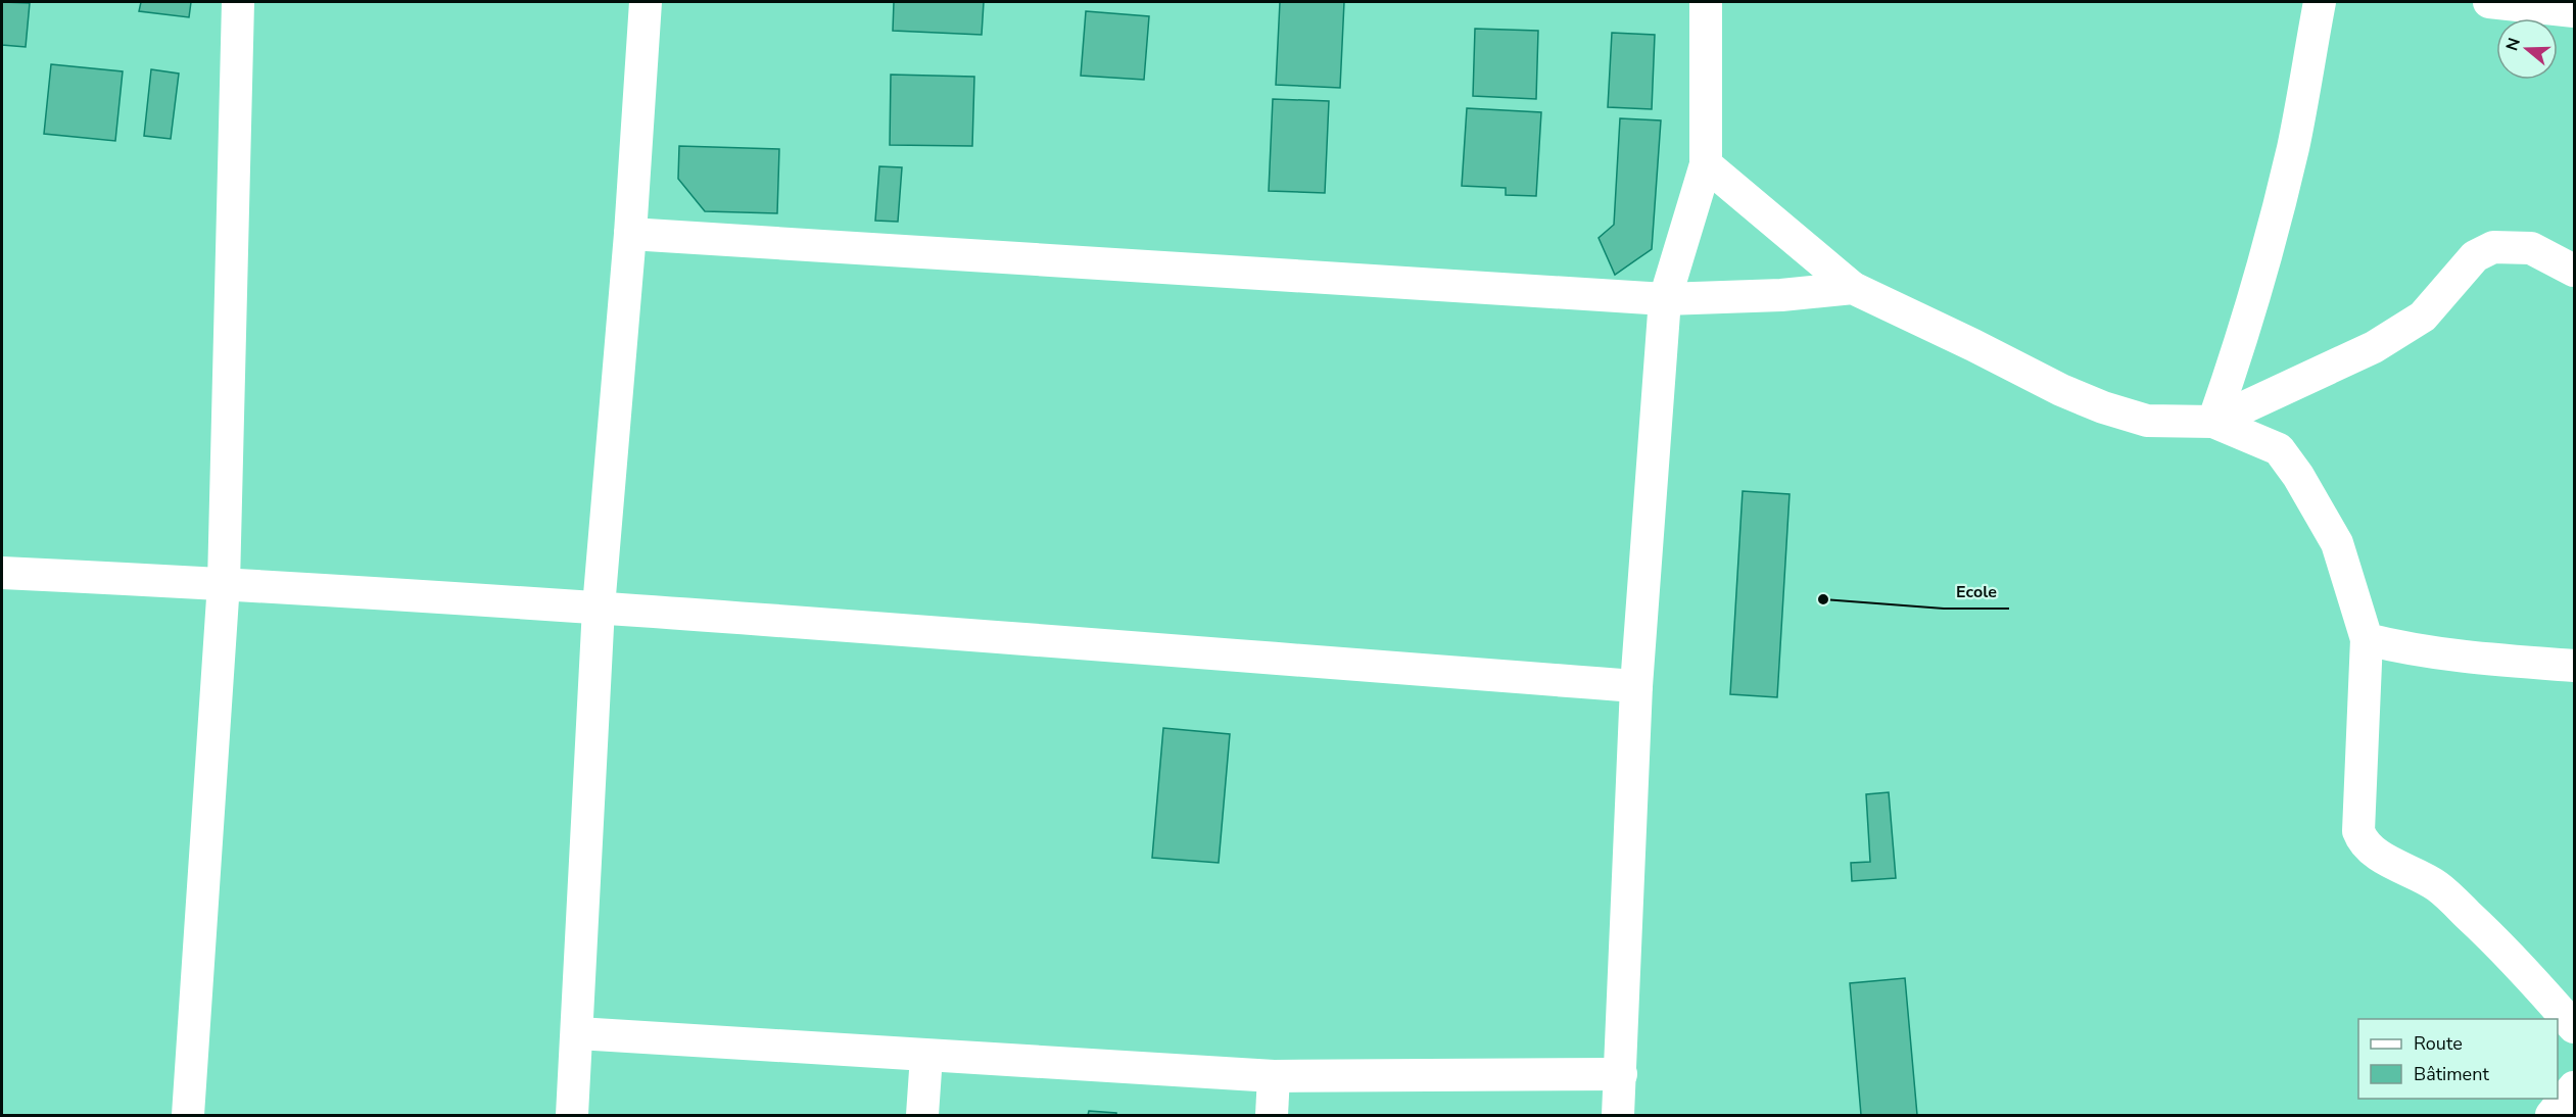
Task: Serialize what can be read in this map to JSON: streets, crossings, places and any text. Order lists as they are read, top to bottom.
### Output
{
  "places": ["Ecole"],
  "legend": ["Route", "Bâtiment"],
  "north": "left"
}
